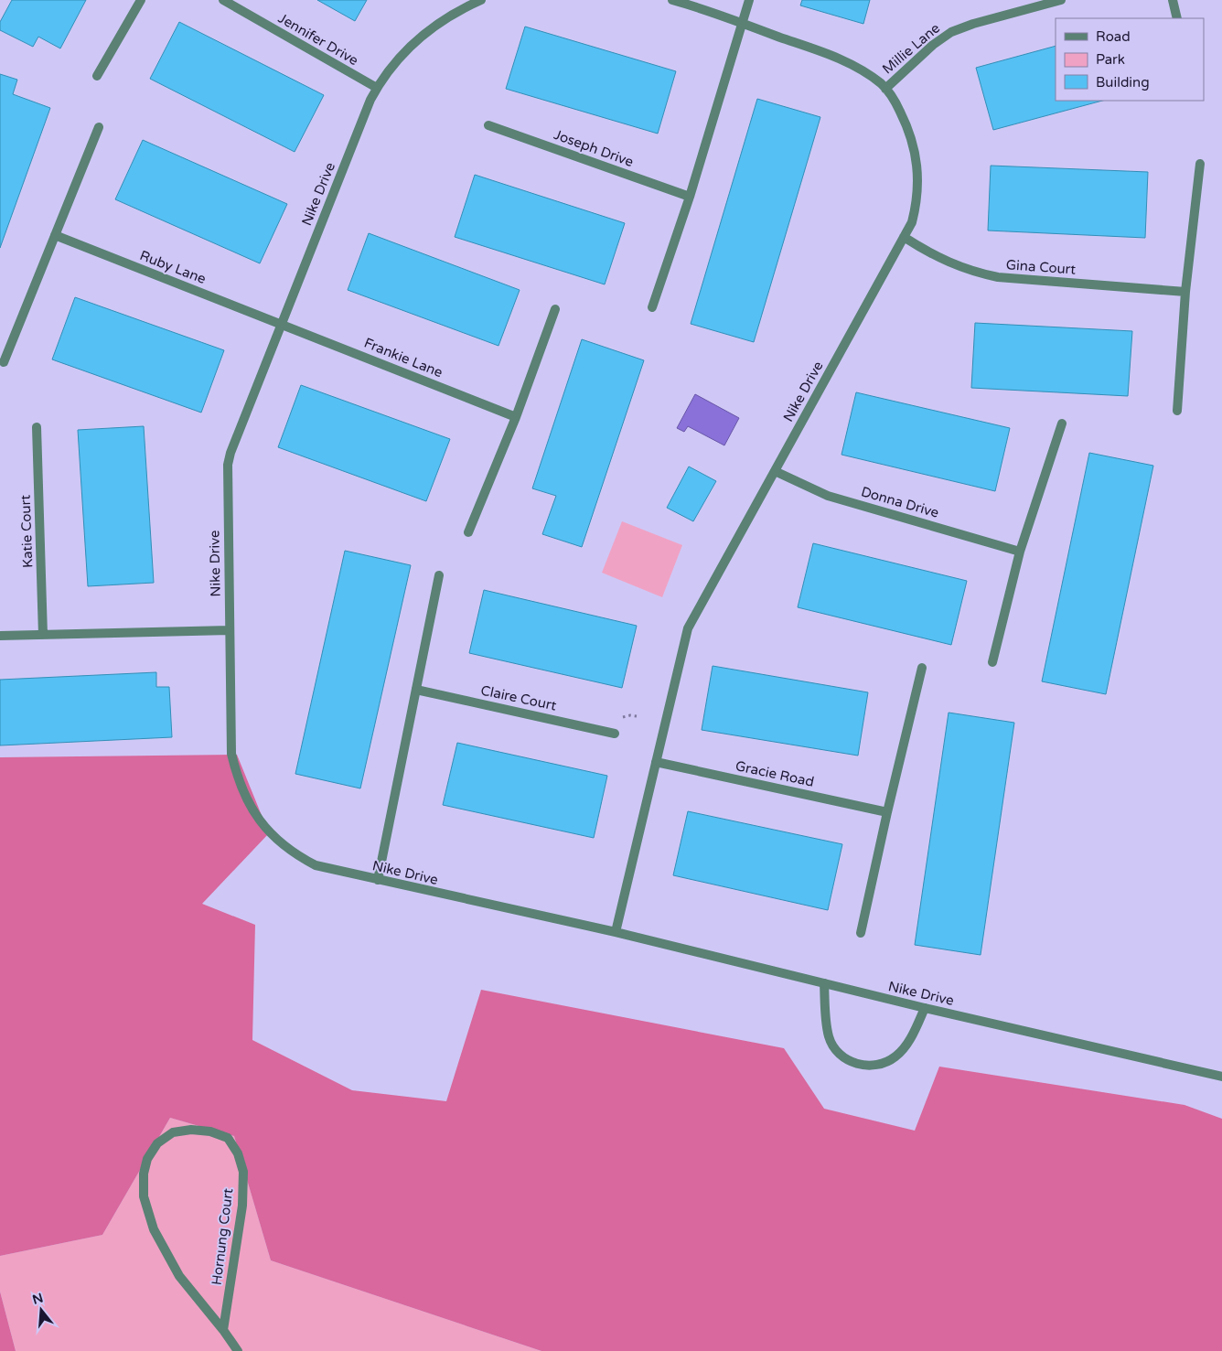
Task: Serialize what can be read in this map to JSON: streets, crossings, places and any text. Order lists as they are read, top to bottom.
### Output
{
  "streets": {
    "street": [
      "Jennifer Drive",
      "Millie Lane",
      "Joseph Drive",
      "Nike Drive",
      "Ruby Lane",
      "Gina Court",
      "Frankie Lane",
      "Donna Drive",
      "Katie Court",
      "Claire Court",
      "Gracie Road",
      "Hornung Court"
    ]
  },
  "crossings": [
    ["Jennifer Drive", "Nike Drive"],
    ["Millie Lane", "Nike Drive"],
    ["Nike Drive", "Ruby Lane"],
    ["Nike Drive", "Gina Court"],
    ["Nike Drive", "Frankie Lane"],
    ["Nike Drive", "Donna Drive"],
    ["Nike Drive", "Gracie Road"],
    ["Ruby Lane", "Frankie Lane"]
  ],
  "legend": ["Road", "Park", "Building"],
  "north": "top"
}
